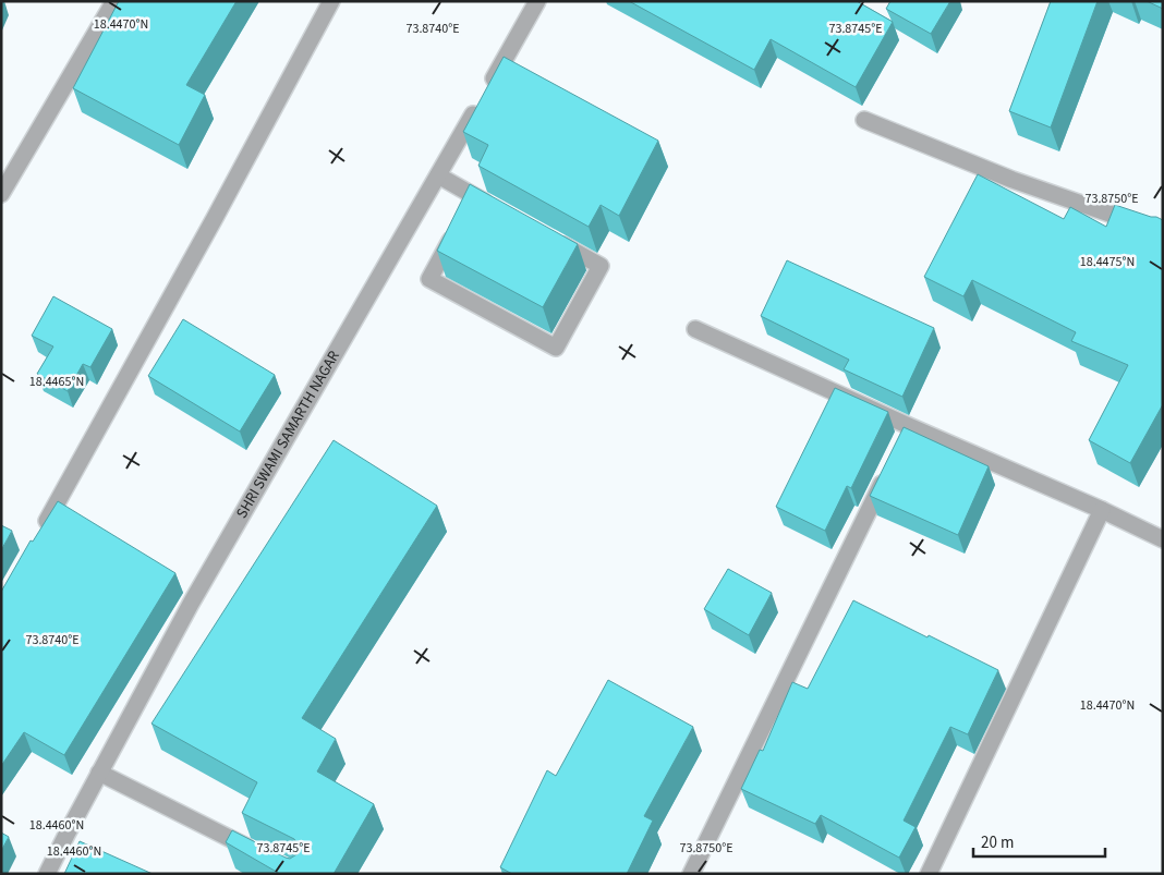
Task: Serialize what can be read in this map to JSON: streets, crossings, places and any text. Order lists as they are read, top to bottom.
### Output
{
  "streets": {
    "street": ["SHRI SWAMI SAMARTH NAGAR"]
  },
  "scale_bar": "20 m",
  "coordinates": [
    "18.4470°N",
    "73.8740°E",
    "73.8745°E",
    "73.8750°E",
    "18.4475°N",
    "18.4465°N",
    "18.4460°N"
  ]
}
